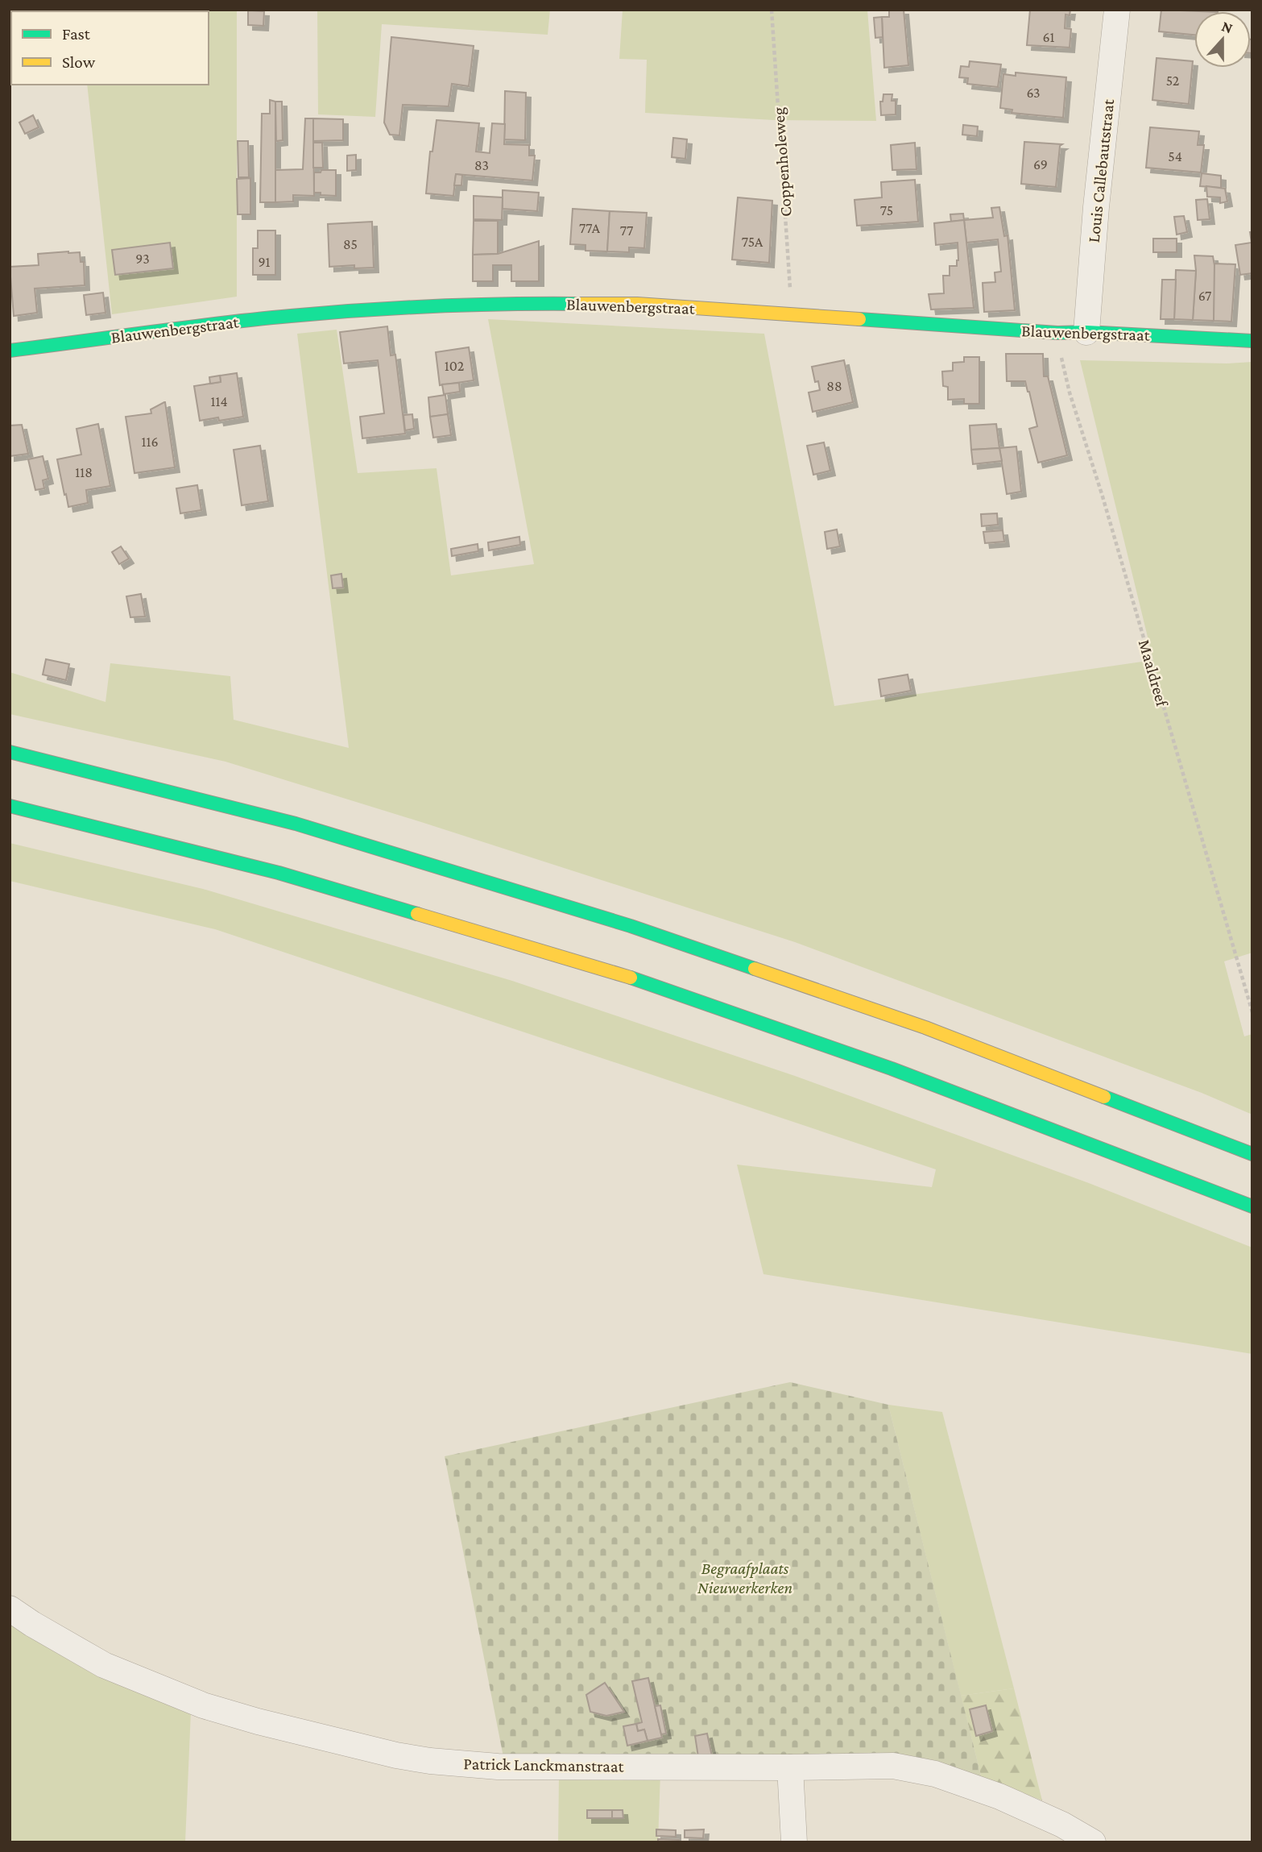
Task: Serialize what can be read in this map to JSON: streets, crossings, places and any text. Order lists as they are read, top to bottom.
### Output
{
  "streets": {
    "main road": ["Blauwenbergstraat"],
    "street": ["Louis Callebautstraat", "Patrick Lanckmanstraat"],
    "path": ["Coppenholeweg", "Maaldreef"]
  },
  "crossings": [
    ["Coppenholeweg", "Blauwenbergstraat"],
    ["Louis Callebautstraat", "Blauwenbergstraat"],
    ["Blauwenbergstraat", "Maaldreef"]
  ],
  "parks": ["Begraafplaats Nieuwerkerken"],
  "house_numbers": [
    "61",
    "52",
    "63",
    "54",
    "69",
    "83",
    "75",
    "77A",
    "77",
    "75A",
    "85",
    "93",
    "91",
    "67",
    "102",
    "88",
    "114",
    "116",
    "118"
  ],
  "legend": ["Fast", "Slow"],
  "north": "top"
}
